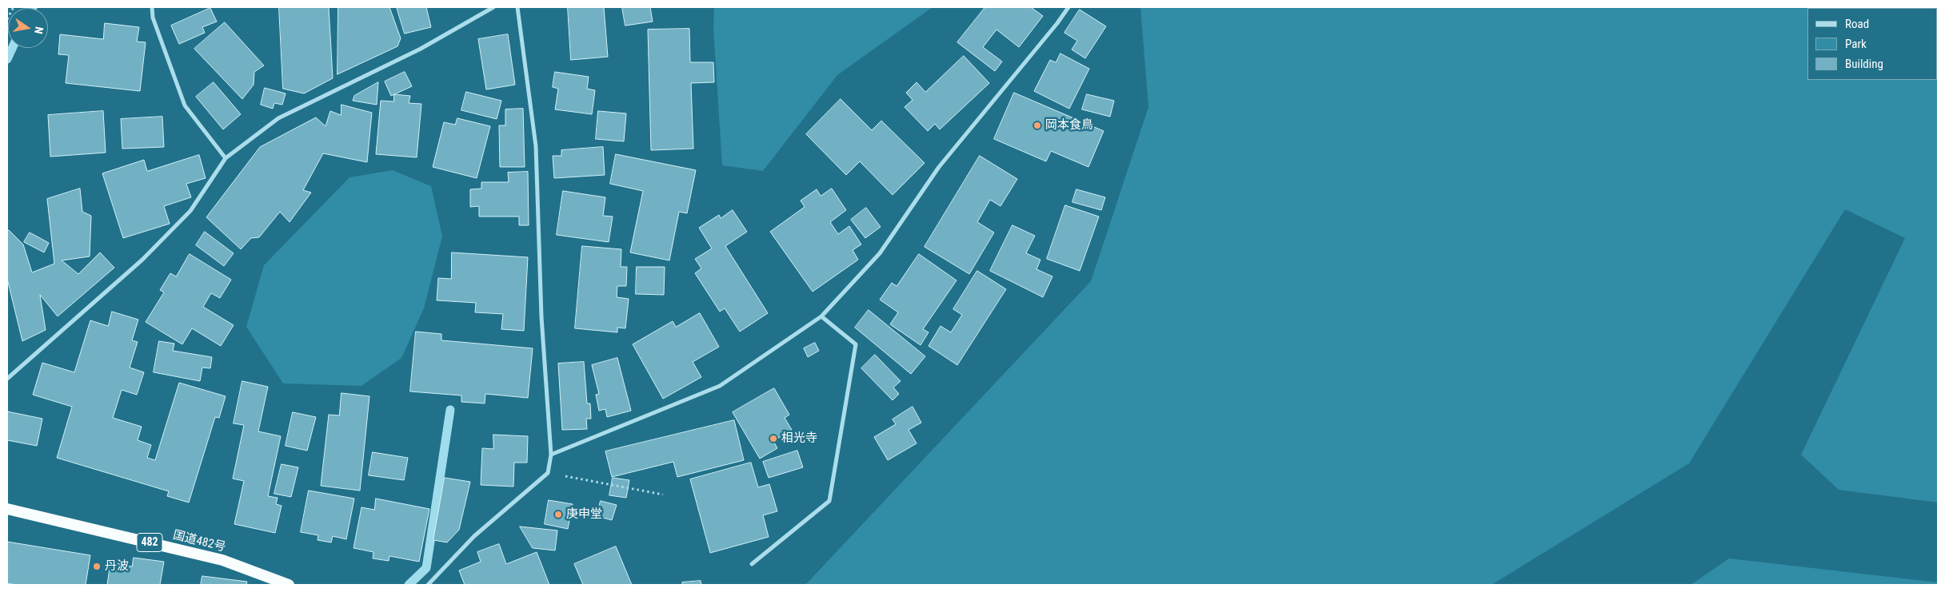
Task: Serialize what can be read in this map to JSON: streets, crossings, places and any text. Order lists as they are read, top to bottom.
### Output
{
  "streets": {
    "highway": ["国道482号", "482"]
  },
  "places": [
    "岡本食鳥",
    "相光寺",
    "庚申堂",
    "丹波"
  ],
  "legend": ["Road", "Park", "Building"],
  "north": "right"
}
